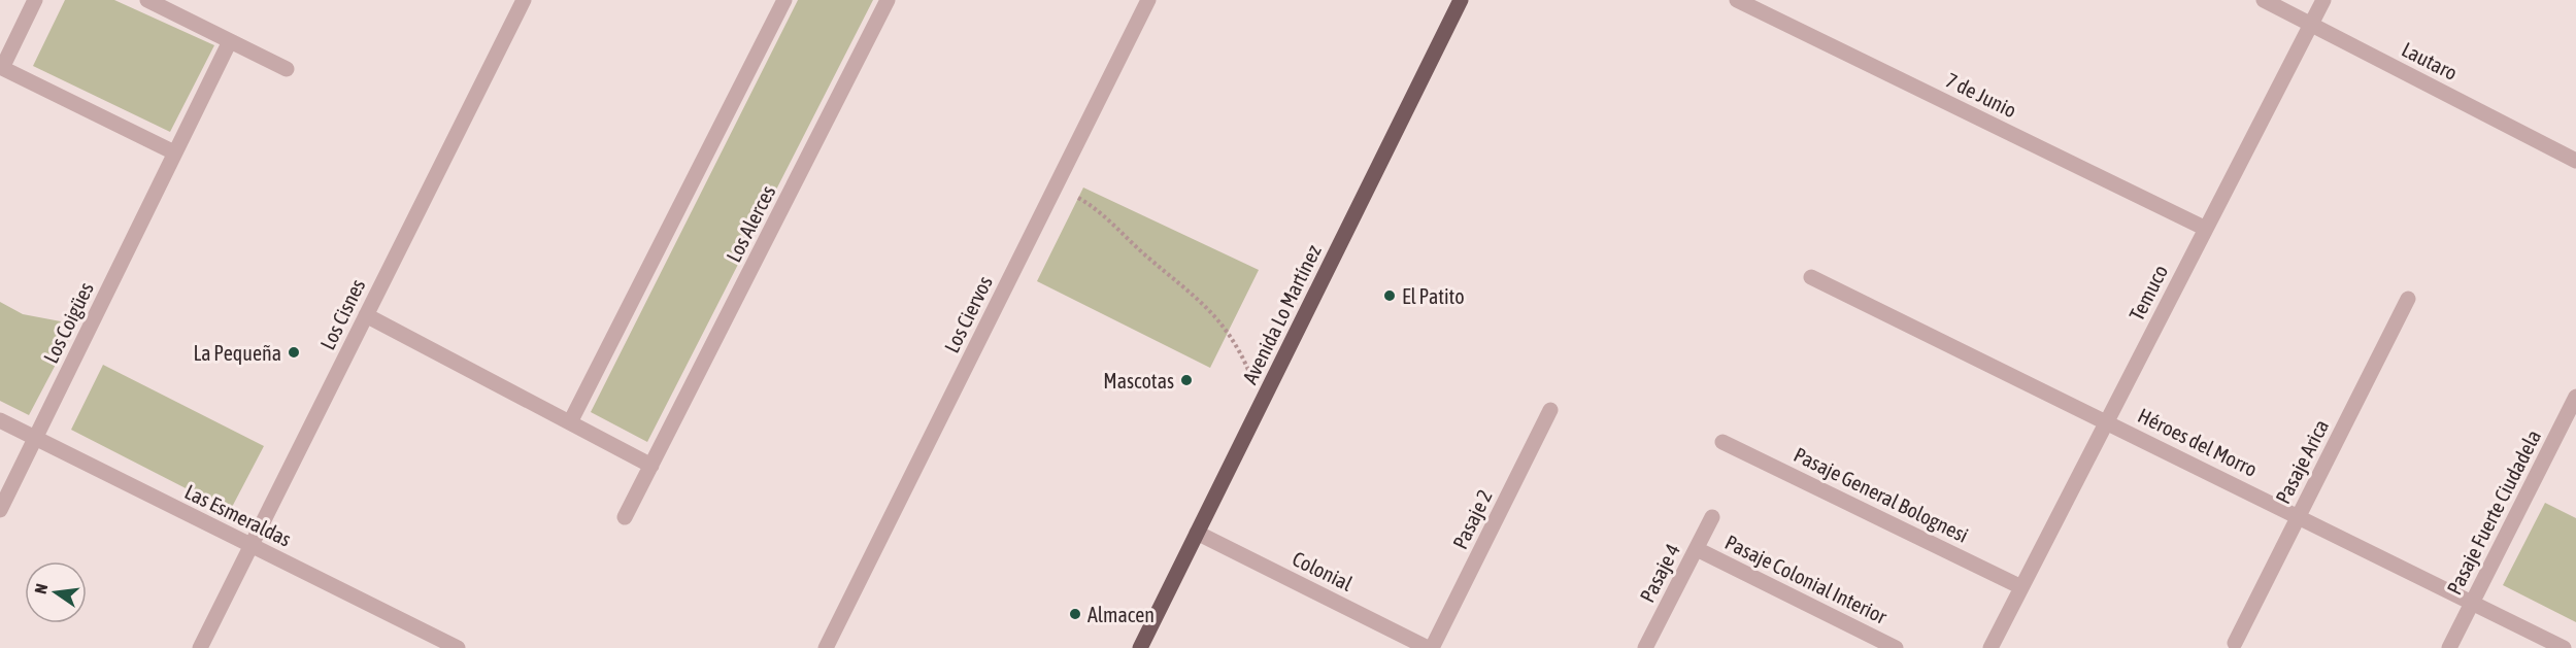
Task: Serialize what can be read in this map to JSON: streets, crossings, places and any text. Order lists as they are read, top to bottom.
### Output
{
  "streets": {
    "main road": ["Avenida Lo Martínez"],
    "street": [
      "Lautaro",
      "7 de Junio",
      "Los Alerces",
      "Temuco",
      "Los Cisnes",
      "Los Ciervos",
      "Los Coigües",
      "Héroes del Morro",
      "Pasaje Arica",
      "Pasaje General Bolognesi",
      "Pasaje Fuerte Ciudadela",
      "Las Esmeraldas",
      "Pasaje 2",
      "Colonial",
      "Pasaje 4",
      "Pasaje Colonial Interior"
    ]
  },
  "crossings": [
    ["Lautaro", "Temuco"],
    ["7 de Junio", "Temuco"],
    ["Temuco", "Héroes del Morro"],
    ["Temuco", "Pasaje General Bolognesi"],
    ["Los Cisnes", "Las Esmeraldas"],
    ["Avenida Lo Martínez", "Colonial"],
    ["Los Coigües", "Las Esmeraldas"],
    ["Héroes del Morro", "Pasaje Arica"],
    ["Héroes del Morro", "Pasaje Fuerte Ciudadela"],
    ["Pasaje 2", "Colonial"],
    ["Pasaje 4", "Pasaje Colonial Interior"]
  ],
  "places": [
    "El Patito",
    "La Pequeña",
    "Mascotas",
    "Almacen"
  ],
  "north": "left"
}
